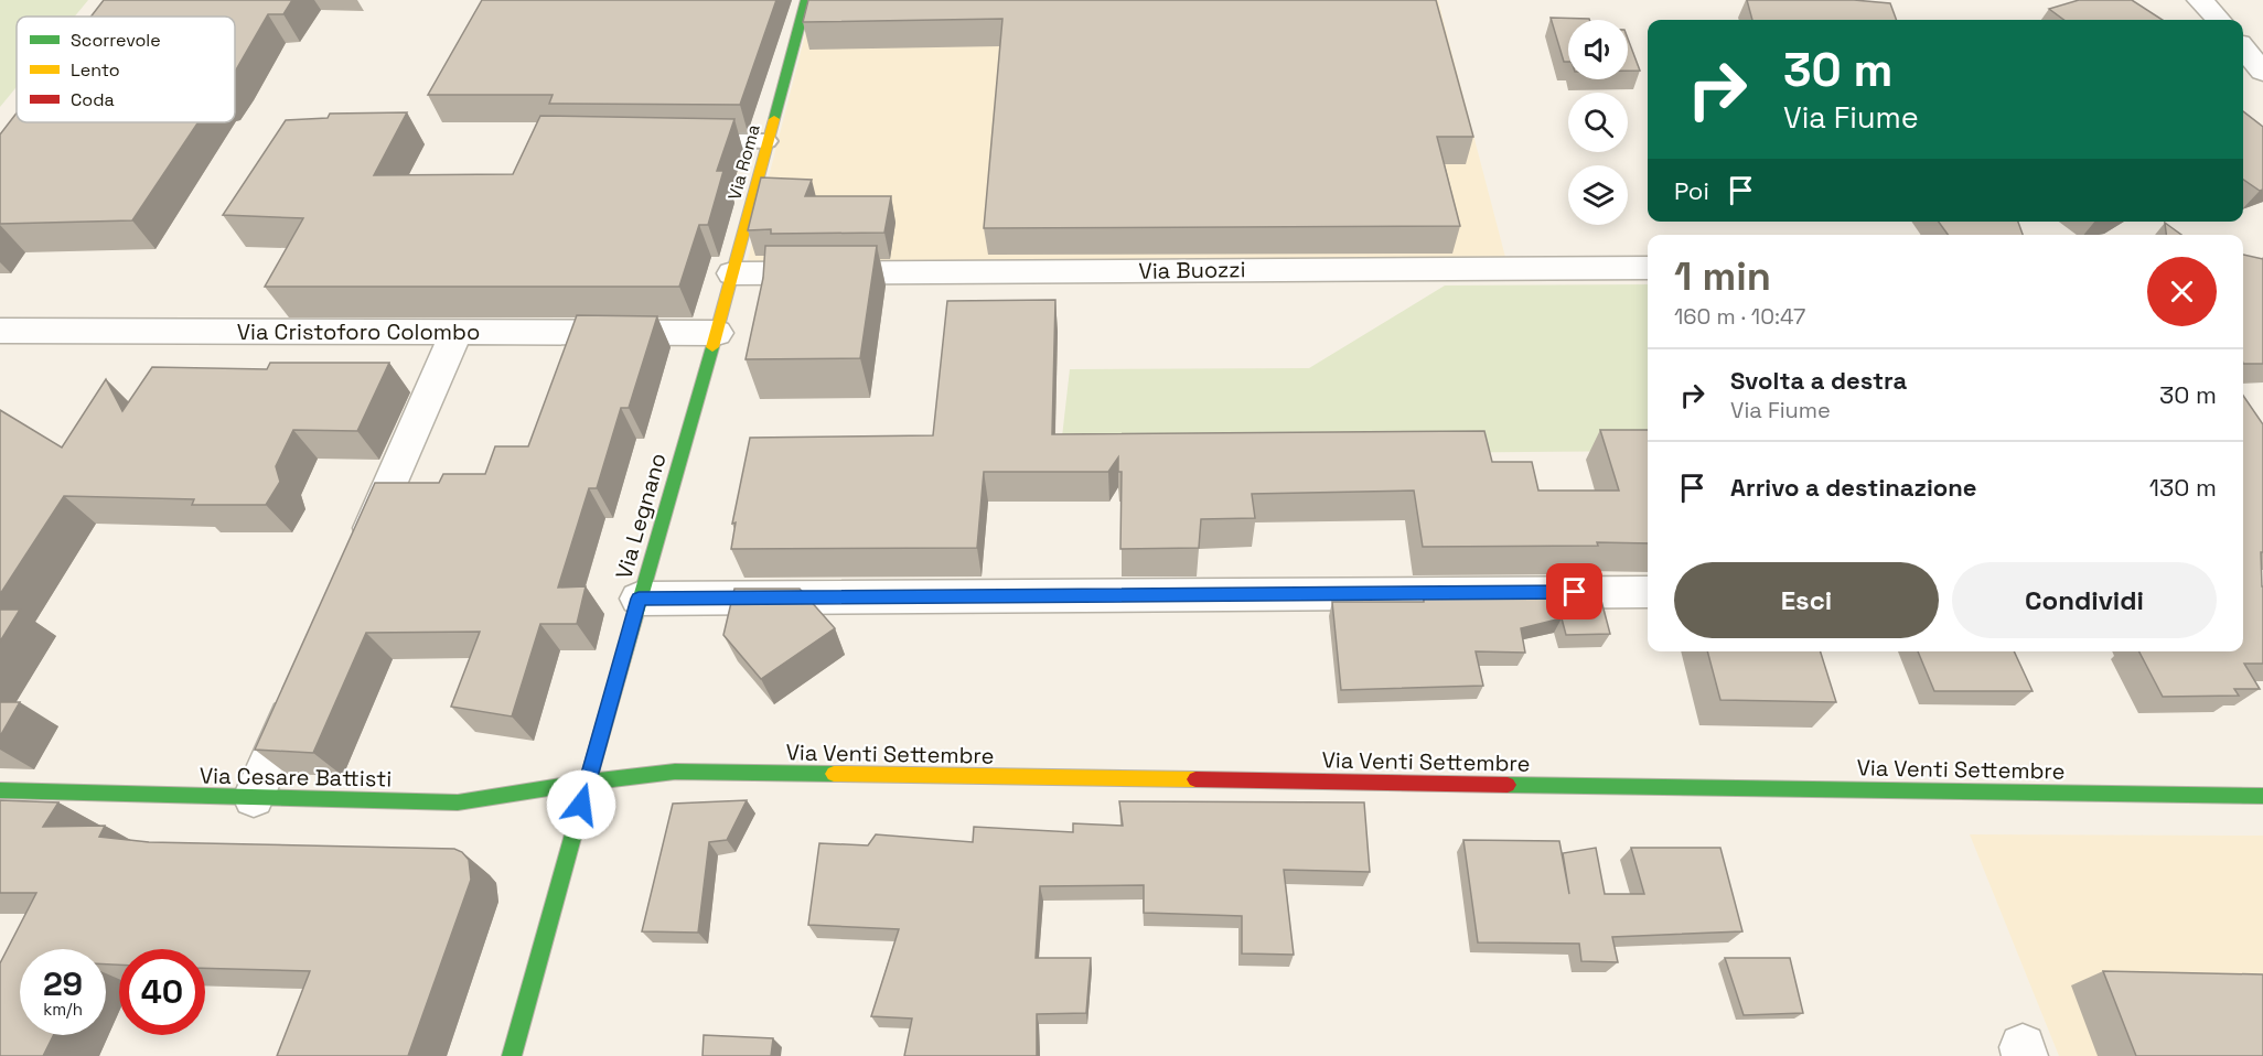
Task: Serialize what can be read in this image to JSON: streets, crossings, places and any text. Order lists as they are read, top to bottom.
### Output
{
  "streets": {
    "street": [
      "Via Roma",
      "Via Buozzi",
      "Via Cristoforo Colombo",
      "Via Legnano",
      "Via Venti Settembre",
      "Via Cesare Battisti"
    ]
  },
  "crossings": [
    ["Via Roma", "Via Buozzi"],
    ["Via Roma", "Via Cristoforo Colombo"],
    ["Via Roma", "Via Legnano"],
    ["Via Cristoforo Colombo", "Via Legnano"],
    ["Via Legnano", "Via Venti Settembre"],
    ["Via Legnano", "Via Cesare Battisti"],
    ["Via Venti Settembre", "Via Cesare Battisti"]
  ],
  "legend": ["Scorrevole", "Lento", "Coda"],
  "page": {
    "turn": ["30 m", "Via Fiume"],
    "then": "Poi",
    "heading": ["1 min", "160 m · 10:47"],
    "list": [
      {
        "name": "Svolta a destra",
        "note": "Via Fiume",
        "value": "30 m"
      },
      {
        "name": "Arrivo a destinazione",
        "value": "130 m"
      }
    ],
    "buttons": ["Esci", "Condividi"],
    "speed": "29 km/h",
    "limit": "40"
  }
}
